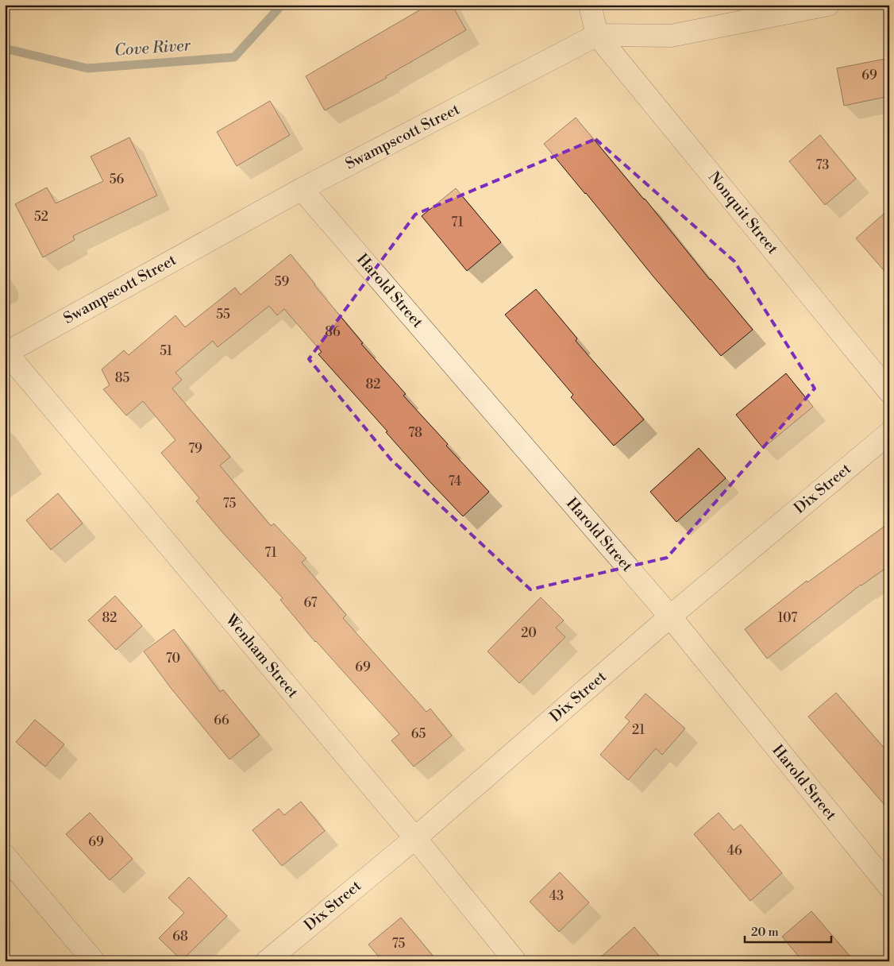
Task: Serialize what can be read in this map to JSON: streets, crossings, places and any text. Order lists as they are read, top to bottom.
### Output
{
  "streets": {
    "street": [
      "Swampscott Street",
      "Nonquit Street",
      "Harold Street",
      "Dix Street",
      "Wenham Street"
    ]
  },
  "crossings": [
    ["Swampscott Street", "Nonquit Street"],
    ["Swampscott Street", "Harold Street"],
    ["Swampscott Street", "Wenham Street"],
    ["Harold Street", "Dix Street"],
    ["Dix Street", "Wenham Street"]
  ],
  "water": ["Cove River"],
  "house_numbers": [
    "69",
    "73",
    "56",
    "52",
    "71",
    "59",
    "55",
    "86",
    "51",
    "85",
    "82",
    "78",
    "79",
    "74",
    "75",
    "71",
    "67",
    "82",
    "107",
    "20",
    "70",
    "69",
    "66",
    "21",
    "65",
    "69",
    "46",
    "43",
    "68",
    "75"
  ],
  "scale_bar": "20 m"
}
